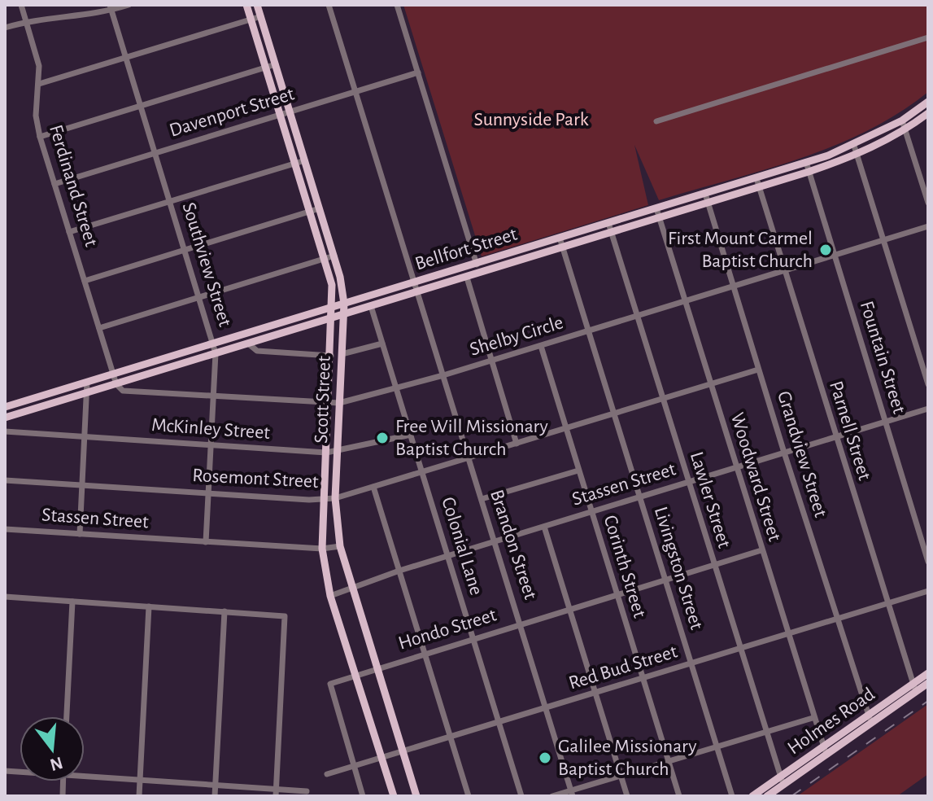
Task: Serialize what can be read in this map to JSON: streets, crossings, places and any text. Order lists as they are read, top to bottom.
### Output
{
  "streets": {
    "main road": ["Bellfort Street", "Scott Street", "Holmes Road"],
    "street": [
      "Davenport Street",
      "Ferdinand Street",
      "Southview Street",
      "Shelby Circle",
      "Fountain Street",
      "McKinley Street",
      "Parnell Street",
      "Grandview Street",
      "Woodward Street",
      "Rosemont Street",
      "Stassen Street",
      "Lawler Street",
      "Brandon Street",
      "Colonial Lane",
      "Corinth Street",
      "Livingston Street",
      "Hondo Street",
      "Red Bud Street"
    ]
  },
  "crossings": [
    ["Davenport Street", "Ferdinand Street"],
    ["Davenport Street", "Southview Street"],
    ["Davenport Street", "Scott Street"],
    ["Davenport Street", "Brandon Street"],
    ["Ferdinand Street", "Bellfort Street"],
    ["Bellfort Street", "Southview Street"],
    ["Bellfort Street", "Shelby Circle"],
    ["Bellfort Street", "Fountain Street"],
    ["Bellfort Street", "Scott Street"],
    ["Bellfort Street", "Parnell Street"],
    ["Bellfort Street", "Grandview Street"],
    ["Bellfort Street", "Woodward Street"],
    ["Bellfort Street", "Lawler Street"],
    ["Bellfort Street", "Brandon Street"],
    ["Bellfort Street", "Colonial Lane"],
    ["Bellfort Street", "Livingston Street"],
    ["Southview Street", "Shelby Circle"],
    ["Southview Street", "McKinley Street"],
    ["Southview Street", "Rosemont Street"],
    ["Southview Street", "Stassen Street"],
    ["Shelby Circle", "Fountain Street"],
    ["Shelby Circle", "Scott Street"],
    ["Shelby Circle", "Parnell Street"],
    ["Shelby Circle", "Grandview Street"],
    ["Shelby Circle", "Woodward Street"],
    ["Shelby Circle", "Lawler Street"],
    ["Shelby Circle", "Brandon Street"],
    ["Shelby Circle", "Colonial Lane"],
    ["Shelby Circle", "Corinth Street"],
    ["Shelby Circle", "Livingston Street"],
    ["Fountain Street", "Stassen Street"],
    ["Scott Street", "McKinley Street"],
    ["Scott Street", "Rosemont Street"],
    ["Scott Street", "Stassen Street"],
    ["Scott Street", "Hondo Street"],
    ["Scott Street", "Red Bud Street"],
    ["McKinley Street", "Colonial Lane"],
    ["Parnell Street", "Stassen Street"],
    ["Parnell Street", "Red Bud Street"],
    ["Parnell Street", "Holmes Road"],
    ["Grandview Street", "Rosemont Street"],
    ["Grandview Street", "Stassen Street"],
    ["Grandview Street", "Red Bud Street"],
    ["Grandview Street", "Holmes Road"],
    ["Woodward Street", "Rosemont Street"],
    ["Woodward Street", "Stassen Street"],
    ["Woodward Street", "Hondo Street"],
    ["Woodward Street", "Red Bud Street"],
    ["Woodward Street", "Holmes Road"],
    ["Rosemont Street", "Lawler Street"],
    ["Rosemont Street", "Brandon Street"],
    ["Rosemont Street", "Colonial Lane"],
    ["Rosemont Street", "Corinth Street"],
    ["Rosemont Street", "Livingston Street"],
    ["Stassen Street", "Lawler Street"],
    ["Stassen Street", "Brandon Street"],
    ["Stassen Street", "Colonial Lane"],
    ["Stassen Street", "Corinth Street"],
    ["Stassen Street", "Livingston Street"],
    ["Lawler Street", "Hondo Street"],
    ["Lawler Street", "Red Bud Street"],
    ["Lawler Street", "Holmes Road"],
    ["Brandon Street", "Hondo Street"],
    ["Brandon Street", "Red Bud Street"],
    ["Colonial Lane", "Hondo Street"],
    ["Colonial Lane", "Red Bud Street"],
    ["Corinth Street", "Hondo Street"],
    ["Corinth Street", "Red Bud Street"],
    ["Livingston Street", "Hondo Street"],
    ["Livingston Street", "Red Bud Street"],
    ["Hondo Street", "Red Bud Street"]
  ],
  "parks": ["Sunnyside Park"],
  "places": ["First Mount Carmel Baptist Church", "Free Will Missionary Baptist Church", "Galilee Missionary Baptist Church"],
  "north": "bottom"
}
